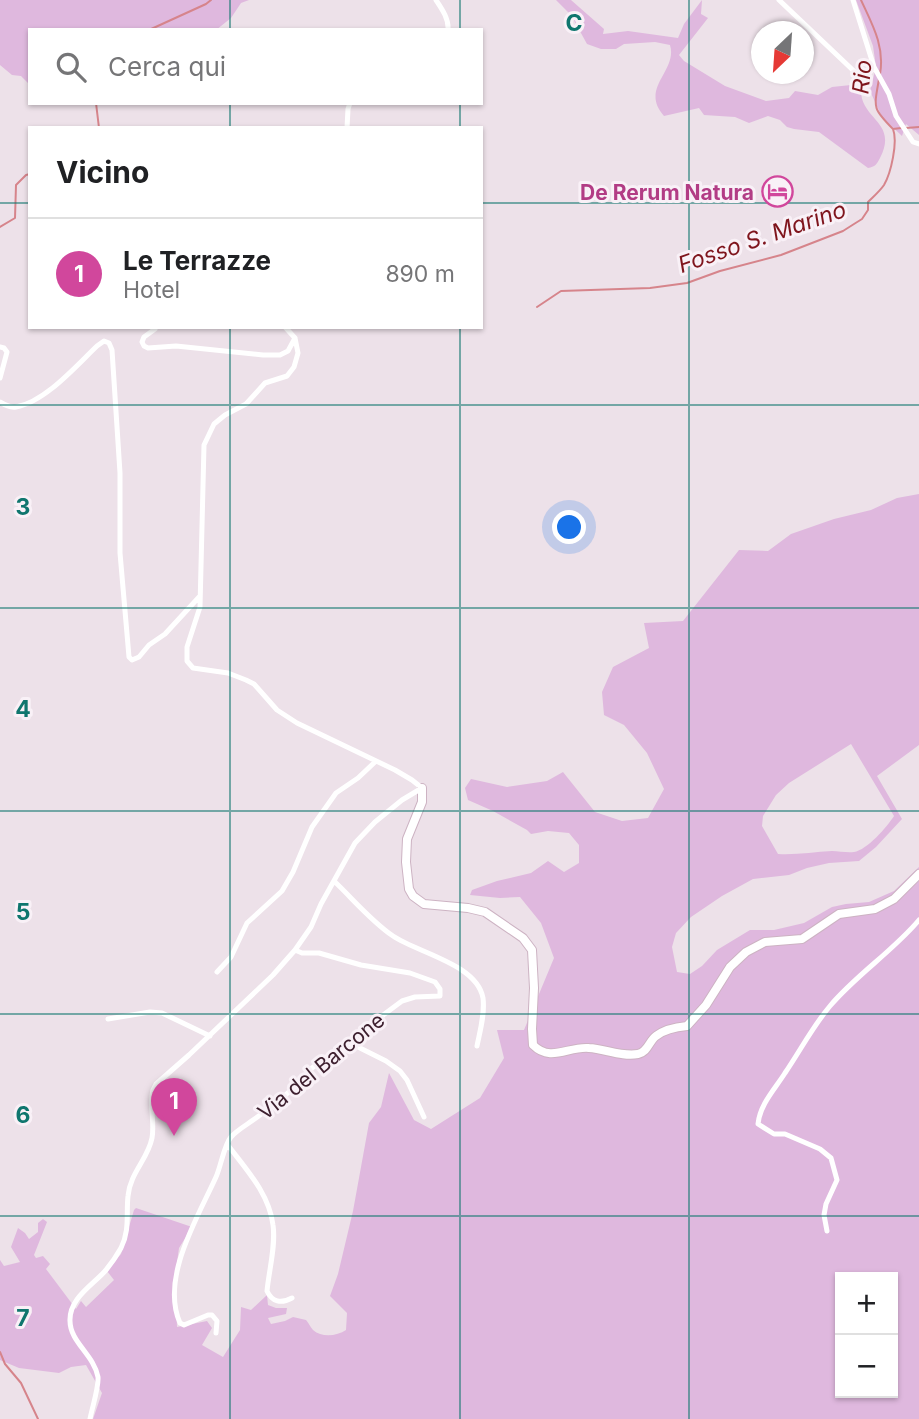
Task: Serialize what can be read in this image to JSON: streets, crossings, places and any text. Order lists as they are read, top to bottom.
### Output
{
  "streets": {
    "street": ["Via del Barcone"]
  },
  "water": ["Rio", "Fosso S. Marino"],
  "places": {
    "hotel": ["De Rerum Natura"]
  },
  "north": "bottom left",
  "page": {
    "search": "Cerca qui",
    "heading": "Vicino",
    "list": [
      {
        "mark": "1",
        "name": "Le Terrazze",
        "note": "Hotel",
        "value": "890 m"
      }
    ],
    "pins": "1",
    "map_buttons": ["+", "−"]
  },
  "grid": {
    "columns": ["C"],
    "rows": [
      "3",
      "4",
      "5",
      "6",
      "7"
    ]
  }
}
